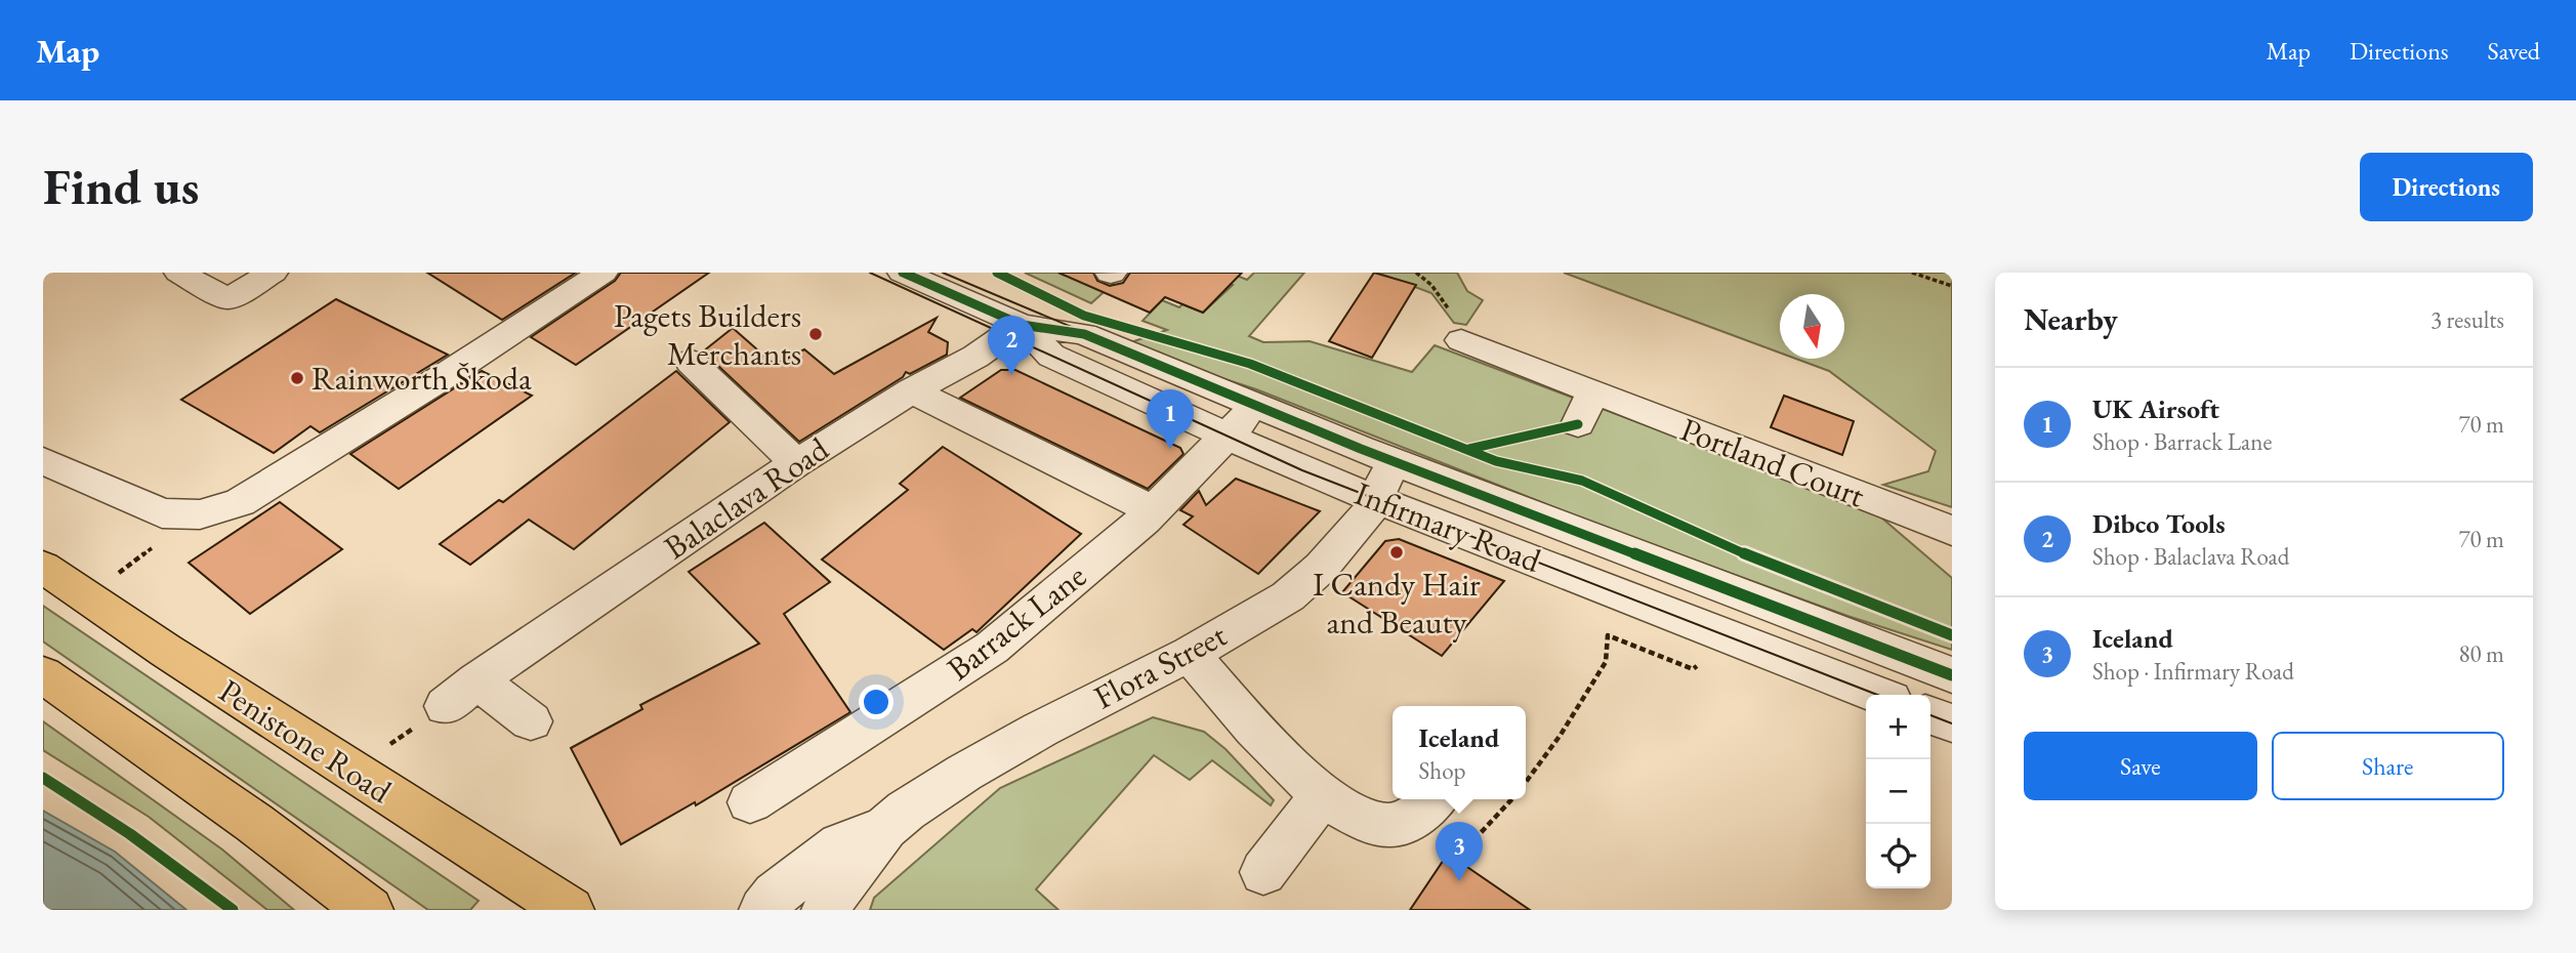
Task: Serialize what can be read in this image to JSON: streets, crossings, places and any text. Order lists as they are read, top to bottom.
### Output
{
  "streets": {
    "highway": ["Penistone Road"],
    "street": [
      "Portland Court",
      "Balaclava Road",
      "Infirmary Road",
      "Barrack Lane",
      "Flora Street"
    ]
  },
  "crossings": [
    ["Balaclava Road", "Infirmary Road"],
    ["Infirmary Road", "Barrack Lane"],
    ["Infirmary Road", "Flora Street"]
  ],
  "places": ["Pagets Builders Merchants", "Rainworth Škoda", "I Candy Hair and Beauty"],
  "north": "bottom",
  "page": {
    "header": "Map",
    "nav": ["Map", "Directions", "Saved"],
    "buttons": [
      "Directions",
      ["Save", "Share"]
    ],
    "title": "Find us",
    "heading": ["Nearby", "3 results"],
    "pins": ["2", "1", "3"],
    "list": [
      {
        "mark": "1",
        "name": "UK Airsoft",
        "note": "Shop · Barrack Lane",
        "value": "70 m"
      },
      {
        "mark": "2",
        "name": "Dibco Tools",
        "note": "Shop · Balaclava Road",
        "value": "70 m"
      },
      {
        "mark": "3",
        "name": "Iceland",
        "note": "Shop · Infirmary Road",
        "value": "80 m"
      }
    ],
    "map_buttons": ["+", "−"],
    "popup": ["Iceland", "Shop"]
  }
}
